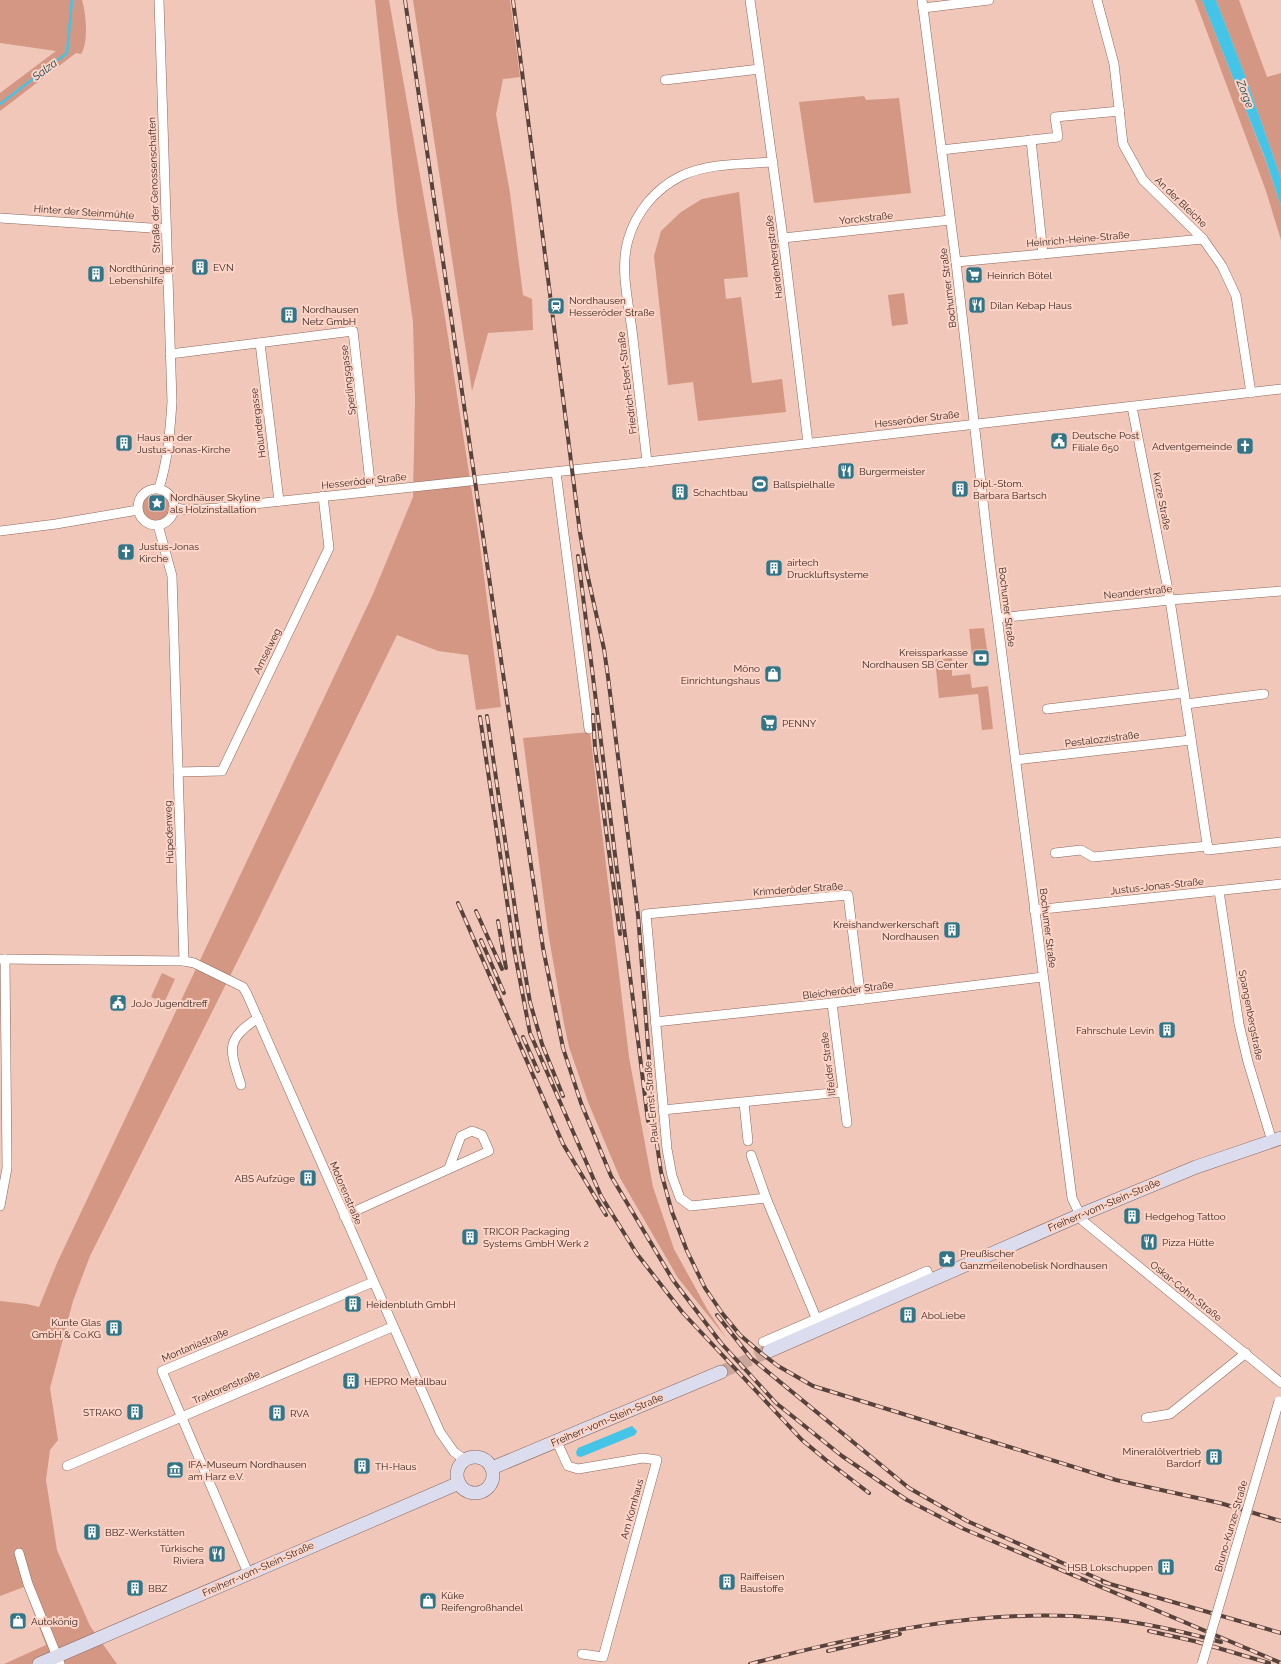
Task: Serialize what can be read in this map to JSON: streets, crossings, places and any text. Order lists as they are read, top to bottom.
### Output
{
  "streets": {
    "main road": ["Freiherr-vom-Stein-Straße"],
    "street": [
      "Straße der Genossenschaften",
      "An der Bleiche",
      "Hinter der Steinmühle",
      "Yorckstraße",
      "Heinrich-Heine-Straße",
      "Hardenbergstraße",
      "Bochumer Straße",
      "Sperlingsgasse",
      "Friedrich-Ebert-Straße",
      "Hesseröder Straße",
      "Holundergasse",
      "Kurze Straße",
      "Neanderstraße",
      "Amselweg",
      "Pestalozzistraße",
      "Hüpedenweg",
      "Justus-Jonas-Straße",
      "Krimderöder Straße",
      "Bleicheröder Straße",
      "Spangenbergstraße",
      "Ilfelder Straße",
      "Paul-Ernst-Straße",
      "Motorenstraße",
      "Oskar-Cohn-Straße",
      "Montaniastraße",
      "Traktorenstraße",
      "Am Kornhaus",
      "Bruno-Kunze-Straße"
    ]
  },
  "crossings": [
    ["Straße der Genossenschaften", "Hinter der Steinmühle"],
    ["Straße der Genossenschaften", "Sperlingsgasse"],
    ["Straße der Genossenschaften", "Hesseröder Straße"],
    ["Straße der Genossenschaften", "Hüpedenweg"],
    ["An der Bleiche", "Heinrich-Heine-Straße"],
    ["An der Bleiche", "Hesseröder Straße"],
    ["Yorckstraße", "Hardenbergstraße"],
    ["Yorckstraße", "Bochumer Straße"],
    ["Heinrich-Heine-Straße", "Bochumer Straße"],
    ["Hardenbergstraße", "Friedrich-Ebert-Straße"],
    ["Hardenbergstraße", "Hesseröder Straße"],
    ["Bochumer Straße", "Hesseröder Straße"],
    ["Bochumer Straße", "Neanderstraße"],
    ["Bochumer Straße", "Pestalozzistraße"],
    ["Bochumer Straße", "Justus-Jonas-Straße"],
    ["Bochumer Straße", "Bleicheröder Straße"],
    ["Bochumer Straße", "Freiherr-vom-Stein-Straße"],
    ["Bochumer Straße", "Oskar-Cohn-Straße"],
    ["Sperlingsgasse", "Hesseröder Straße"],
    ["Sperlingsgasse", "Holundergasse"],
    ["Friedrich-Ebert-Straße", "Hesseröder Straße"],
    ["Hesseröder Straße", "Holundergasse"],
    ["Hesseröder Straße", "Kurze Straße"],
    ["Hesseröder Straße", "Amselweg"],
    ["Hesseröder Straße", "Hüpedenweg"],
    ["Kurze Straße", "Neanderstraße"],
    ["Amselweg", "Hüpedenweg"],
    ["Hüpedenweg", "Motorenstraße"],
    ["Justus-Jonas-Straße", "Spangenbergstraße"],
    ["Krimderöder Straße", "Bleicheröder Straße"],
    ["Krimderöder Straße", "Paul-Ernst-Straße"],
    ["Bleicheröder Straße", "Ilfelder Straße"],
    ["Bleicheröder Straße", "Paul-Ernst-Straße"],
    ["Spangenbergstraße", "Freiherr-vom-Stein-Straße"],
    ["Motorenstraße", "Freiherr-vom-Stein-Straße"],
    ["Motorenstraße", "Montaniastraße"],
    ["Motorenstraße", "Traktorenstraße"],
    ["Freiherr-vom-Stein-Straße", "Oskar-Cohn-Straße"],
    ["Freiherr-vom-Stein-Straße", "Montaniastraße"],
    ["Freiherr-vom-Stein-Straße", "Am Kornhaus"],
    ["Montaniastraße", "Traktorenstraße"]
  ],
  "water": ["Salza", "Zorge"],
  "places": {
    "building": [
      "EVN",
      "Nordthüringer Lebenshilfe",
      "Nordhausen Netz GmbH",
      "Haus an der Justus-Jonas-Kirche",
      "Dipl.-Stom. Barbara Bartsch",
      "Schachtbau",
      "airtech Druckluftsysteme",
      "Kreishandwerkerschaft Nordhausen",
      "Fahrschule Levin",
      "ABS Aufzüge",
      "Hedgehog Tattoo",
      "TRICOR Packaging Systems GmbH Werk 2",
      "Heidenbluth GmbH",
      "AboLiebe",
      "Kunte Glas GmbH & Co.KG",
      "HEPRO Metallbau",
      "STRAKO",
      "RVA",
      "Mineralölvertrieb Bardorf",
      "TH-Haus",
      "BBZ-Werkstätten",
      "HSB Lokschuppen",
      "Raiffeisen Baustoffe",
      "BBZ"
    ],
    "supermarket": ["Heinrich Bötel", "PENNY"],
    "restaurant": [
      "Dilan Kebap Haus",
      "Burgermeister",
      "Pizza Hütte",
      "Türkische Riviera"
    ],
    "station": ["Nordhausen Hesseröder Straße"],
    "public building": ["Deutsche Post Filiale 650", "JoJo Jugendtreff"],
    "church": ["Adventgemeinde", "Justus-Jonas Kirche"],
    "sports": ["Ballspielhalle"],
    "place": ["Nordhäuser Skyline als Holzinstallation", "Preußischer Ganzmeilenobelisk Nordhausen"],
    "bank": ["Kreissparkasse Nordhausen SB Center"],
    "shop": ["Möno Einrichtungshaus", "Küke Reifengroßhandel", "Autokönig"],
    "museum": ["IFA-Museum Nordhausen am Harz e.V."]
  }
}
